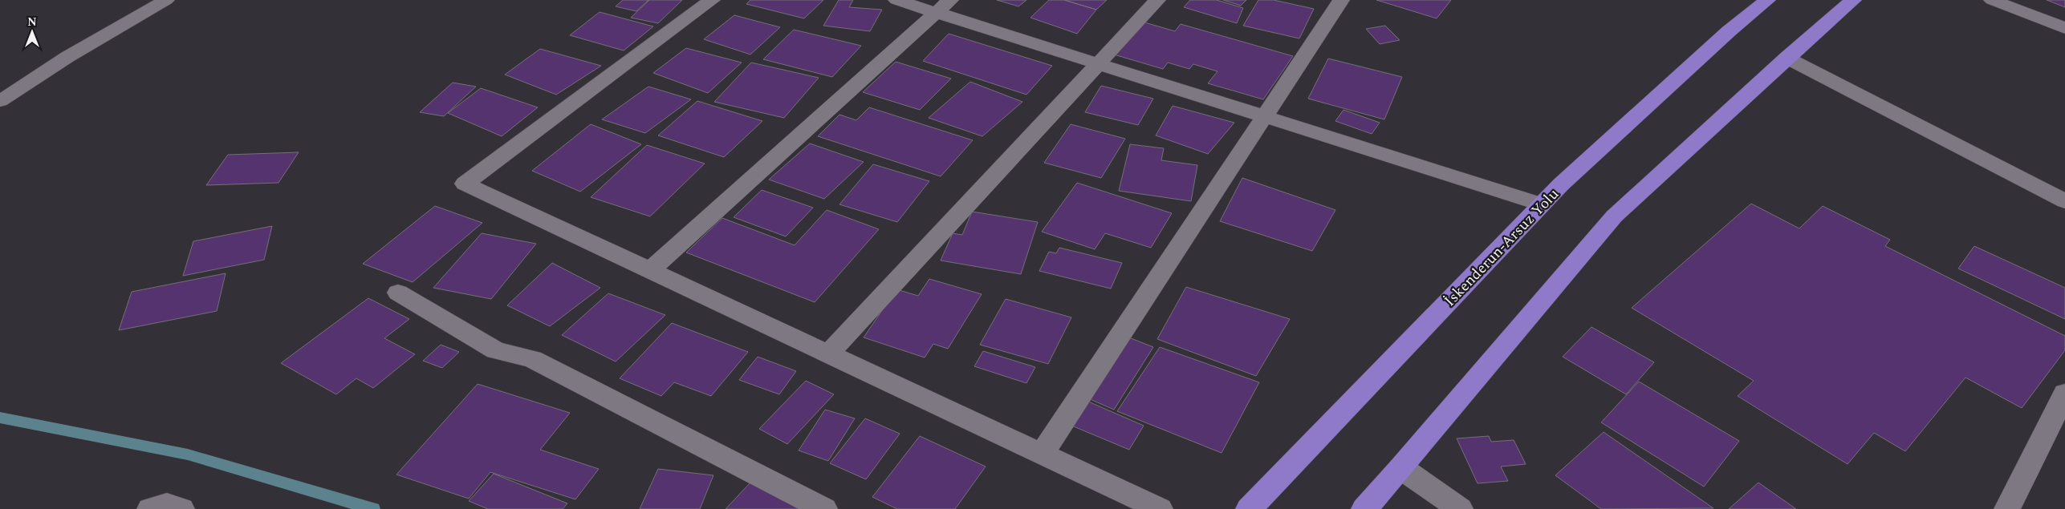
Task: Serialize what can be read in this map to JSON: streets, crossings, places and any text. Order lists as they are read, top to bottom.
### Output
{
  "streets": {
    "main road": ["İskenderun-Arsuz Yolu"]
  },
  "north": "top"
}
